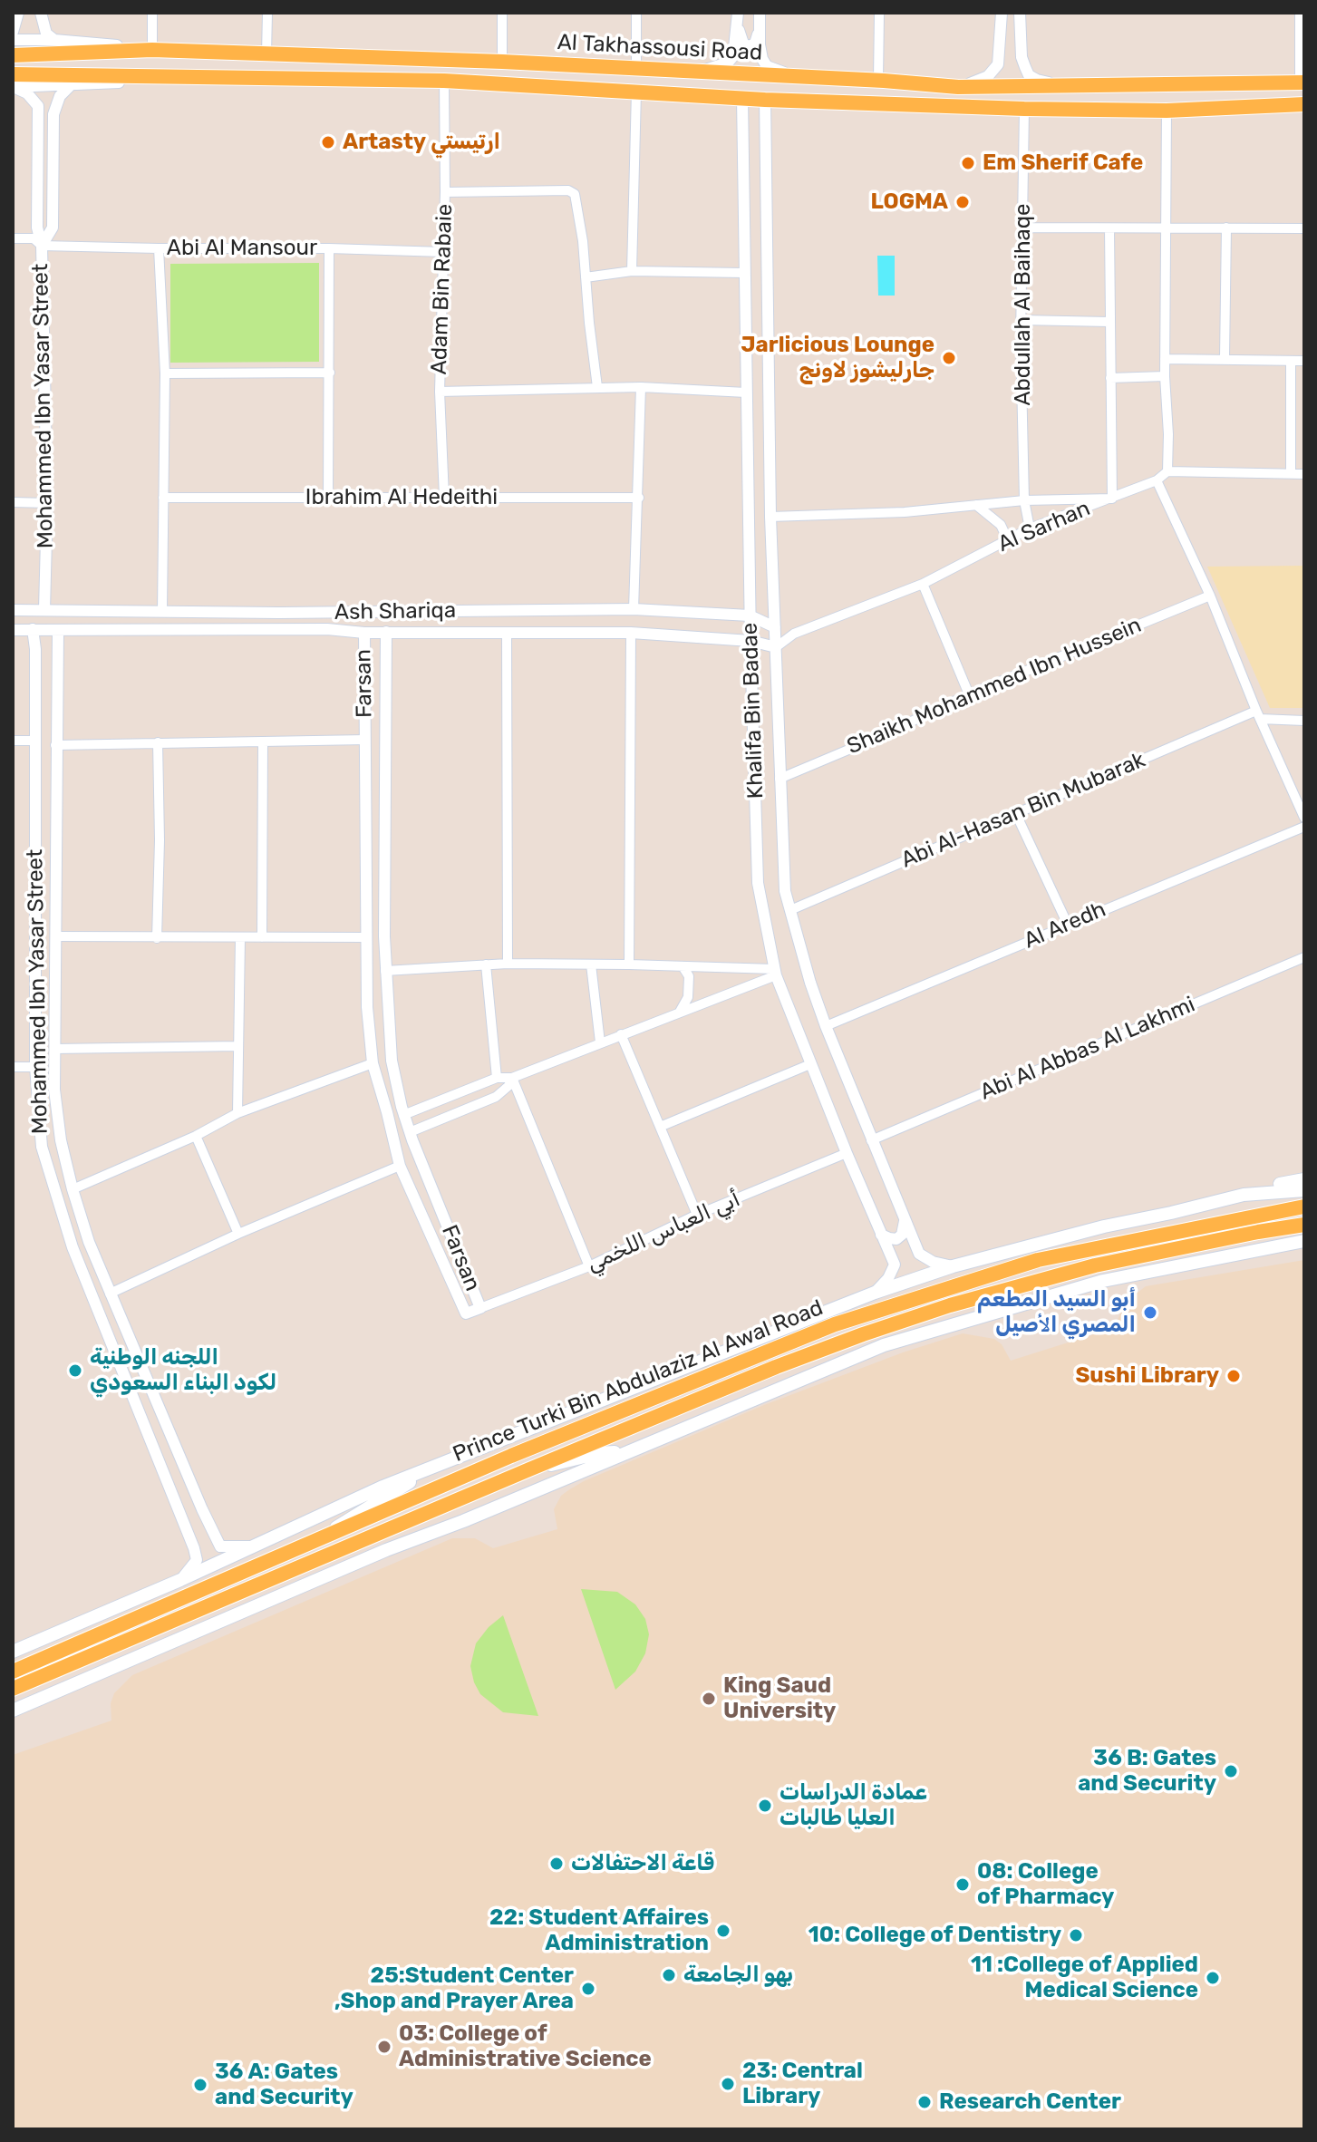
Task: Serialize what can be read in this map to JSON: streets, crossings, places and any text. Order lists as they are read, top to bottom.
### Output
{
  "streets": {
    "main road": ["Al Takhassousi Road", "Prince Turki Bin Abdulaziz Al Awal Road"],
    "street": [
      "Abi Al Mansour",
      "Adam Bin Rabaie",
      "Abdullah Al Baihaqe",
      "Mohammed Ibn Yasar Street",
      "Ibrahim Al Hedeithi",
      "Al Sarhan",
      "Ash Shariqa",
      "Farsan",
      "Shaikh Mohammed Ibn Hussein",
      "Khalifa Bin Badae",
      "Abi Al-Hasan Bin Mubarak",
      "Al Aredh",
      "Abi Al Abbas Al Lakhmi",
      "أبي العباس اللخمي"
    ]
  },
  "crossings": [
    ["Al Takhassousi Road", "Adam Bin Rabaie"],
    ["Al Takhassousi Road", "Abdullah Al Baihaqe"],
    ["Al Takhassousi Road", "Mohammed Ibn Yasar Street"],
    ["Al Takhassousi Road", "Khalifa Bin Badae"],
    ["Abi Al Mansour", "Adam Bin Rabaie"],
    ["Abi Al Mansour", "Mohammed Ibn Yasar Street"],
    ["Adam Bin Rabaie", "Ibrahim Al Hedeithi"],
    ["Abdullah Al Baihaqe", "Al Sarhan"],
    ["Mohammed Ibn Yasar Street", "Ash Shariqa"],
    ["Al Sarhan", "Ash Shariqa"],
    ["Al Sarhan", "Khalifa Bin Badae"],
    ["Ash Shariqa", "Farsan"],
    ["Ash Shariqa", "Khalifa Bin Badae"],
    ["Farsan", "أبي العباس اللخمي"],
    ["Shaikh Mohammed Ibn Hussein", "Khalifa Bin Badae"],
    ["Khalifa Bin Badae", "Abi Al-Hasan Bin Mubarak"],
    ["Khalifa Bin Badae", "Al Aredh"],
    ["Khalifa Bin Badae", "Abi Al Abbas Al Lakhmi"],
    ["Khalifa Bin Badae", "أبي العباس اللخمي"]
  ],
  "places": [
    "Artasty ارتيستي",
    "Em Sherif Cafe",
    "LOGMA",
    "Jarlicious Lounge جارليشوز لاونج",
    "أبو السيد المطعم المصري اﻷصيل",
    "اللجنه الوطنية لكود البناء السعودي",
    "Sushi Library",
    "King Saud University",
    "36 B: Gates and Security",
    "عمادة الدراسات العليا طالبات",
    "قاعة الاحتفالات",
    "08: College of Pharmacy",
    "22: Student Affaires Administration",
    "10: College of Dentistry",
    "بهو الجامعة",
    "11 :College of Applied Medical Science",
    "25:Student Center ,Shop and Prayer Area",
    "03: College of Administrative Science",
    "23: Central Library",
    "36 A: Gates and Security",
    "Research Center"
  ]
}
